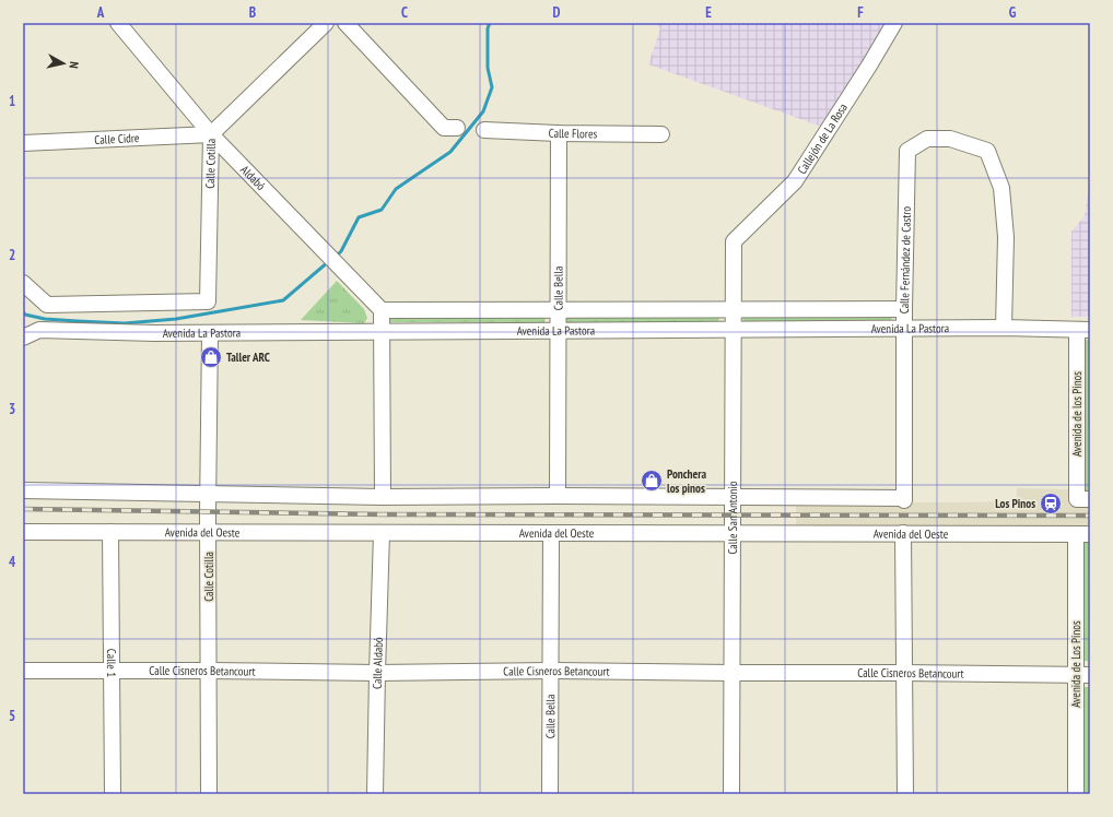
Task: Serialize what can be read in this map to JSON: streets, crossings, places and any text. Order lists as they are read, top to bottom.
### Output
{
  "streets": {
    "street": [
      "Calle Flores",
      "Calle Cidre",
      "Callejón de La Rosa",
      "Calle Cotilla",
      "Aldabó",
      "Calle Fernández de Castro",
      "Calle Bella",
      "Avenida La Pastora",
      "Avenida de los Pinos",
      "Calle San Antonio",
      "Avenida del Oeste",
      "Calle 1",
      "Calle Aldabó",
      "Avenida de Los Pinos",
      "Calle Cisneros Betancourt"
    ]
  },
  "crossings": [
    ["Calle Flores", "Calle Bella"],
    ["Calle Cidre", "Calle Cotilla"],
    ["Calle Cidre", "Aldabó"],
    ["Callejón de La Rosa", "Calle San Antonio"],
    ["Calle Cotilla", "Aldabó"],
    ["Calle Cotilla", "Avenida La Pastora"],
    ["Calle Cotilla", "Avenida del Oeste"],
    ["Calle Cotilla", "Calle Cisneros Betancourt"],
    ["Aldabó", "Avenida La Pastora"],
    ["Calle Fernández de Castro", "Avenida La Pastora"],
    ["Calle Fernández de Castro", "Calle San Antonio"],
    ["Calle Bella", "Avenida La Pastora"],
    ["Calle Bella", "Avenida del Oeste"],
    ["Calle Bella", "Calle Cisneros Betancourt"],
    ["Avenida La Pastora", "Avenida de los Pinos"],
    ["Avenida La Pastora", "Calle San Antonio"],
    ["Calle San Antonio", "Avenida del Oeste"],
    ["Calle San Antonio", "Calle Cisneros Betancourt"],
    ["Avenida del Oeste", "Calle 1"],
    ["Avenida del Oeste", "Calle Aldabó"],
    ["Avenida del Oeste", "Avenida de Los Pinos"],
    ["Calle 1", "Calle Cisneros Betancourt"],
    ["Calle Aldabó", "Calle Cisneros Betancourt"],
    ["Avenida de Los Pinos", "Calle Cisneros Betancourt"]
  ],
  "places": {
    "shop": ["Taller ARC", "Ponchera los pinos"],
    "station": ["Los Pinos"]
  },
  "north": "right",
  "grid": {
    "columns": [
      "A",
      "B",
      "C",
      "D",
      "E",
      "F",
      "G"
    ],
    "rows": [
      "1",
      "2",
      "3",
      "4",
      "5"
    ]
  }
}
